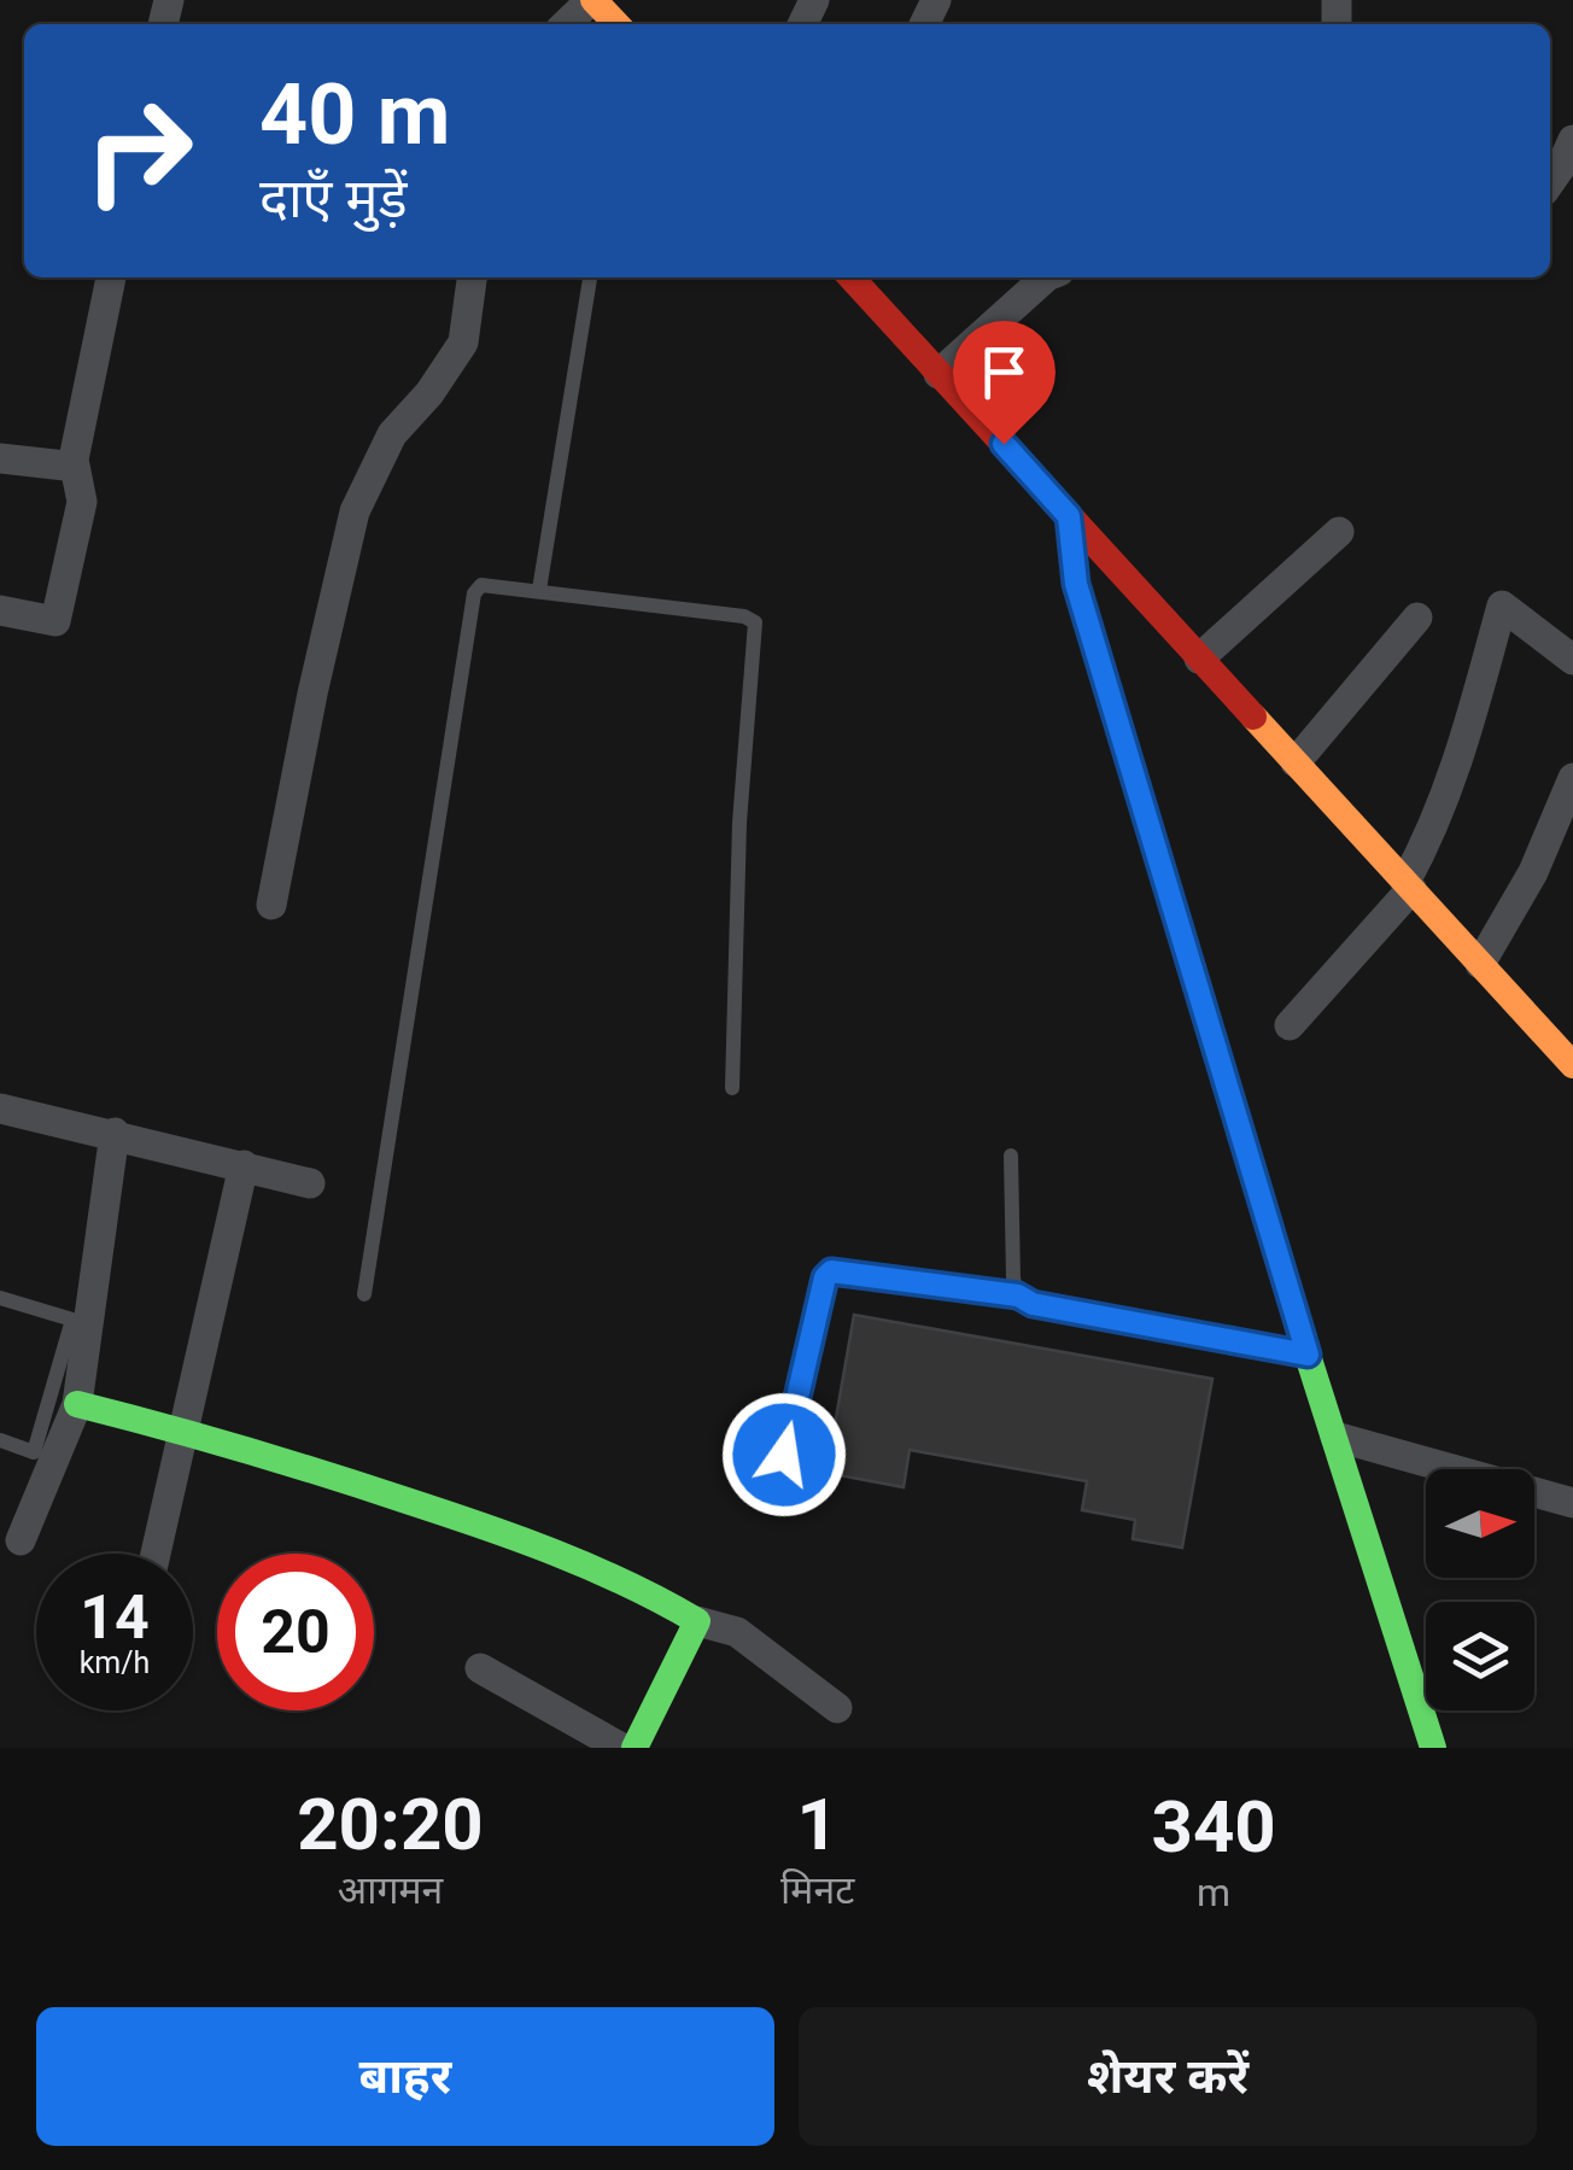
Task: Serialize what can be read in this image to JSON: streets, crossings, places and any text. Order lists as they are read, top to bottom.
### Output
{
  "north": "right",
  "page": {
    "turn": ["40 m", "दाएँ मुड़ें"],
    "speed": "14 km/h",
    "limit": "20",
    "eta": [
      "20:20",
      "आगमन",
      "1",
      "मिनट",
      "340",
      "m"
    ],
    "buttons": ["बाहर", "शेयर करें"]
  }
}
